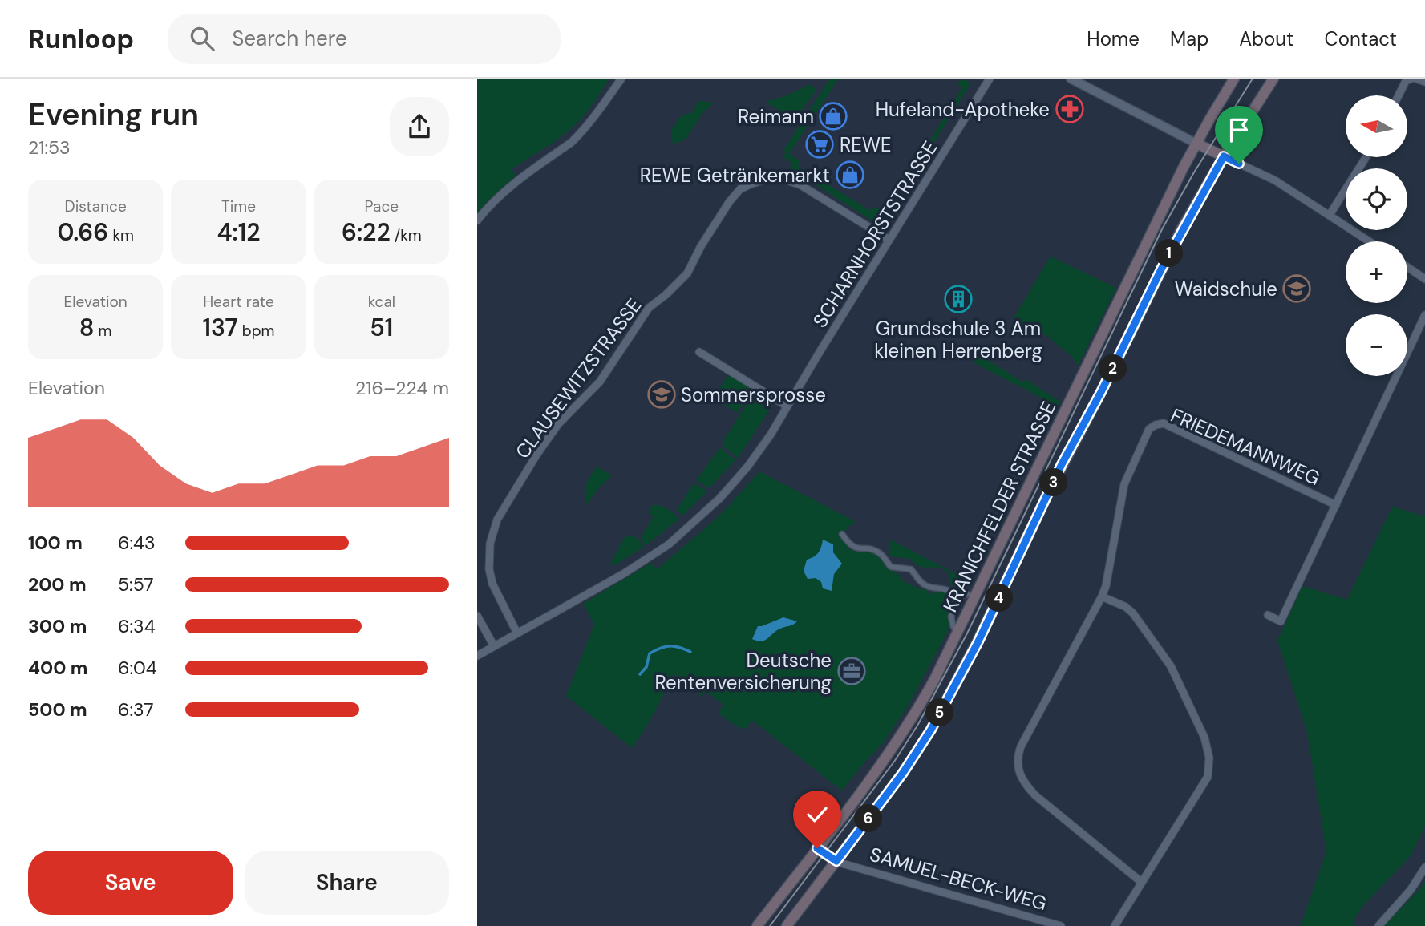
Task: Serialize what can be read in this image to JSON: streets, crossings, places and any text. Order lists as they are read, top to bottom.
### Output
{
  "streets": {
    "main road": ["KRANICHFELDER STRASSE", "SAMUEL-BECK-WEG"],
    "street": ["SCHARNHORSTSTRASSE", "CLAUSEWITZSTRASSE", "FRIEDEMANNWEG"]
  },
  "crossings": [
    ["SCHARNHORSTSTRASSE", "CLAUSEWITZSTRASSE"],
    ["KRANICHFELDER STRASSE", "SAMUEL-BECK-WEG"]
  ],
  "places": {
    "pharmacy": ["Hufeland-Apotheke"],
    "shop": ["Reimann", "REWE Getränkemarkt"],
    "supermarket": ["REWE"],
    "school or university": ["Waidschule", "Sommersprosse"],
    "building": ["Grundschule 3 Am kleinen Herrenberg"],
    "office": ["Deutsche Rentenversicherung"]
  },
  "north": "left",
  "page": {
    "header": "Runloop",
    "search": "Search here",
    "nav": [
      "Home",
      "Map",
      "About",
      "Contact"
    ],
    "heading": ["Evening run", "21:53"],
    "map_buttons": ["+", "−"],
    "stats": [
      ["Distance", "0.66 km"],
      ["Time", "4:12"],
      ["Pace", "6:22 /km"],
      ["Elevation", "8 m"],
      ["Heart rate", "137 bpm"],
      ["kcal", "51"]
    ],
    "pins": [
      "1",
      "2",
      "3",
      "4",
      "5",
      "6"
    ],
    "chart": ["Elevation", "216–224 m"],
    "list": [
      {
        "name": "100 m",
        "note": "6:43"
      },
      {
        "name": "200 m",
        "note": "5:57"
      },
      {
        "name": "300 m",
        "note": "6:34"
      },
      {
        "name": "400 m",
        "note": "6:04"
      },
      {
        "name": "500 m",
        "note": "6:37"
      }
    ],
    "buttons": ["Save", "Share"]
  }
}
